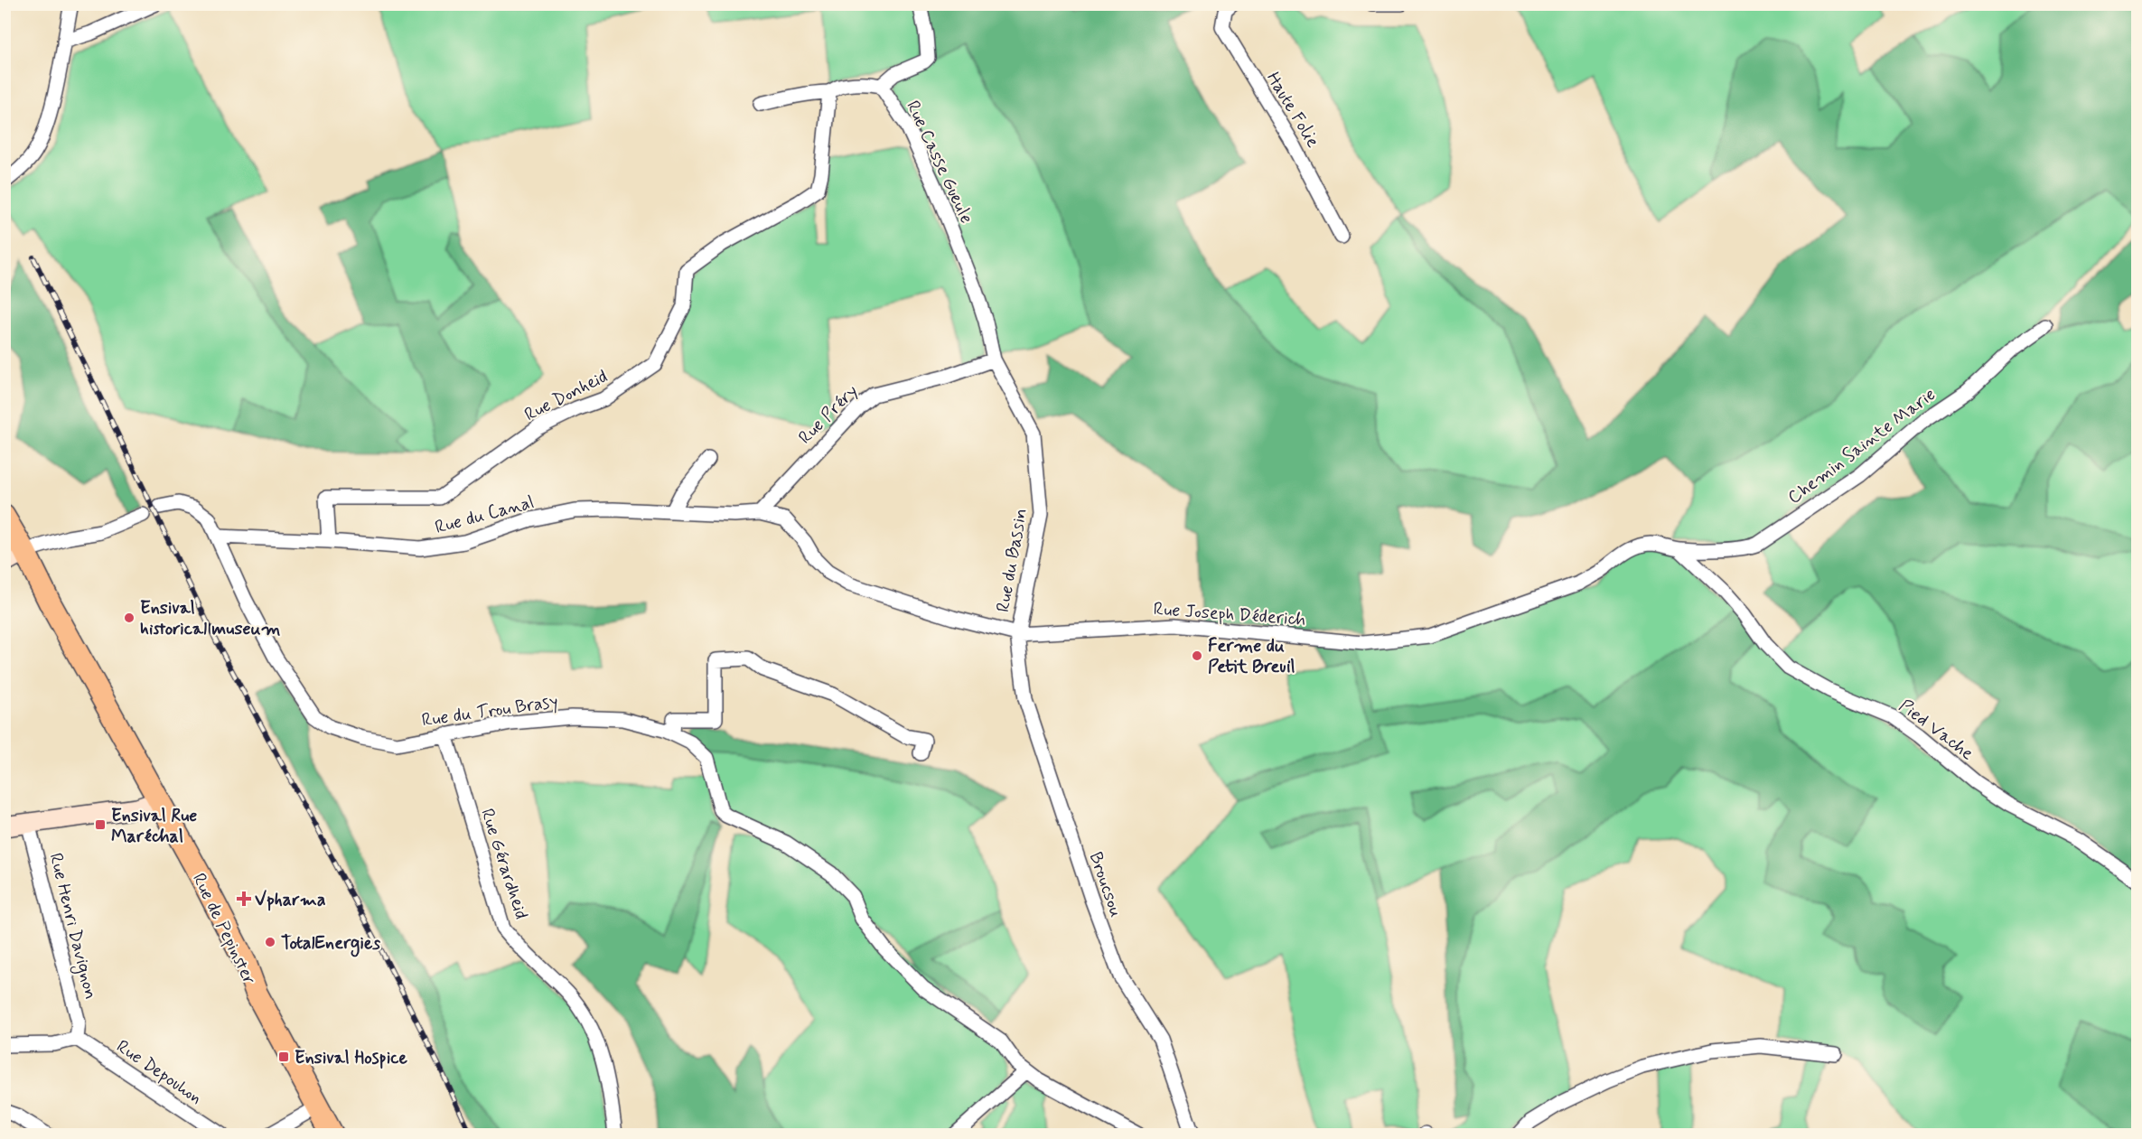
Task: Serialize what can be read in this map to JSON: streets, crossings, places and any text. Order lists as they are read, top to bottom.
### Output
{
  "streets": {
    "main road": ["Rue de Pepinster"],
    "street": [
      "Haute Folie",
      "Rue Casse Gueule",
      "Rue Donheid",
      "Rue Préry",
      "Chemin Sainte Marie",
      "Rue du Canal",
      "Rue du Bassin",
      "Rue Joseph Déderich",
      "Rue du Trou Brasy",
      "Pied Vache",
      "Rue Gérardheid",
      "Broucsou",
      "Rue Henri Davignon",
      "Rue Depouhon"
    ]
  },
  "crossings": [
    ["Rue Casse Gueule", "Rue Préry"],
    ["Rue Casse Gueule", "Rue du Bassin"],
    ["Rue Donheid", "Rue du Canal"],
    ["Rue Préry", "Rue du Canal"],
    ["Rue Préry", "Rue du Bassin"],
    ["Rue Préry", "Rue Joseph Déderich"],
    ["Chemin Sainte Marie", "Rue Joseph Déderich"],
    ["Chemin Sainte Marie", "Pied Vache"],
    ["Rue du Canal", "Rue Joseph Déderich"],
    ["Rue du Canal", "Rue du Trou Brasy"],
    ["Rue du Bassin", "Rue Joseph Déderich"],
    ["Rue du Bassin", "Broucsou"],
    ["Rue Joseph Déderich", "Pied Vache"],
    ["Rue Joseph Déderich", "Broucsou"],
    ["Rue du Trou Brasy", "Rue Gérardheid"],
    ["Rue Henri Davignon", "Rue Depouhon"]
  ],
  "places": {
    "other": ["Ensival historical museum", "Ferme du Petit Breuil", "TotalEnergies"],
    "transit": ["Ensival Rue Maréchal", "Ensival Hospice"],
    "health": ["Vpharma"]
  }
}
